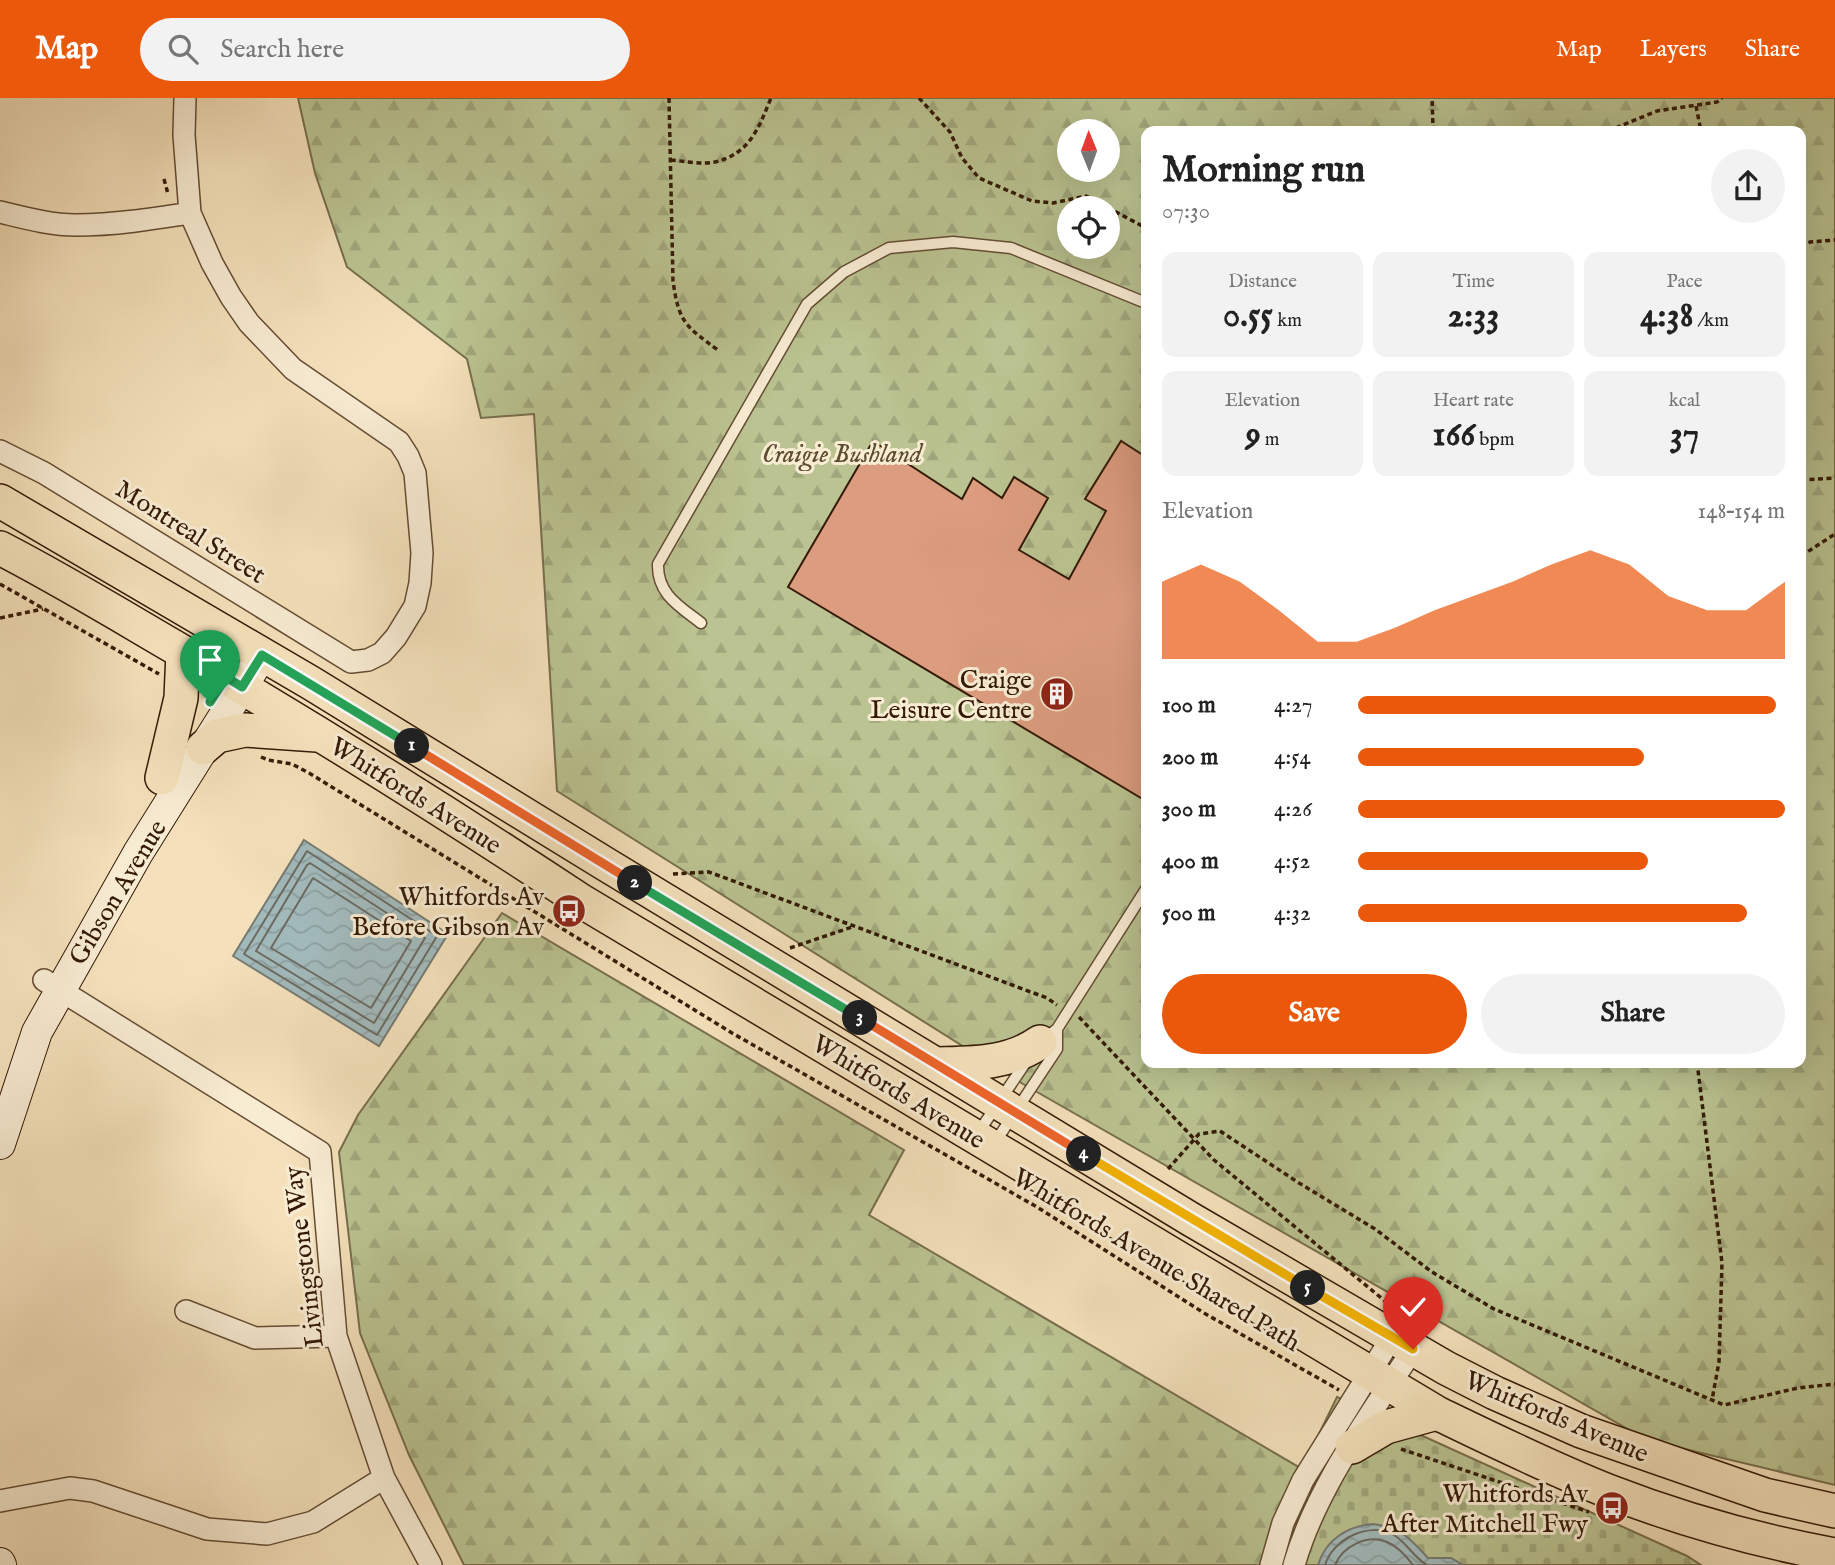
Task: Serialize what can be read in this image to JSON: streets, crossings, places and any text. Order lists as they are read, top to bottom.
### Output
{
  "streets": {
    "main road": ["Whitfords Avenue", "Gibson Avenue"],
    "street": ["Montreal Street", "Livingstone Way"],
    "path": ["Whitfords Avenue Shared Path"]
  },
  "crossings": [
    ["Whitfords Avenue", "Gibson Avenue"],
    ["Gibson Avenue", "Livingstone Way"]
  ],
  "parks": ["Craigie Bushland"],
  "places": {
    "building": ["Craige Leisure Centre"],
    "bus stop": ["Whitfords Av Before Gibson Av", "Whitfords Av After Mitchell Fwy"]
  },
  "north": "top",
  "page": {
    "header": "Map",
    "search": "Search here",
    "nav": ["Map", "Layers", "Share"],
    "heading": ["Morning run", "07:30"],
    "stats": [
      ["Distance", "0.55 km"],
      ["Time", "2:33"],
      ["Pace", "4:38 /km"],
      ["Elevation", "9 m"],
      ["Heart rate", "166 bpm"],
      ["kcal", "37"]
    ],
    "chart": ["Elevation", "148–154 m"],
    "list": [
      {
        "name": "100 m",
        "note": "4:27"
      },
      {
        "name": "200 m",
        "note": "4:54"
      },
      {
        "name": "300 m",
        "note": "4:26"
      },
      {
        "name": "400 m",
        "note": "4:52"
      },
      {
        "name": "500 m",
        "note": "4:32"
      }
    ],
    "pins": [
      "1",
      "2",
      "3",
      "4",
      "5"
    ],
    "buttons": ["Save", "Share"]
  }
}
